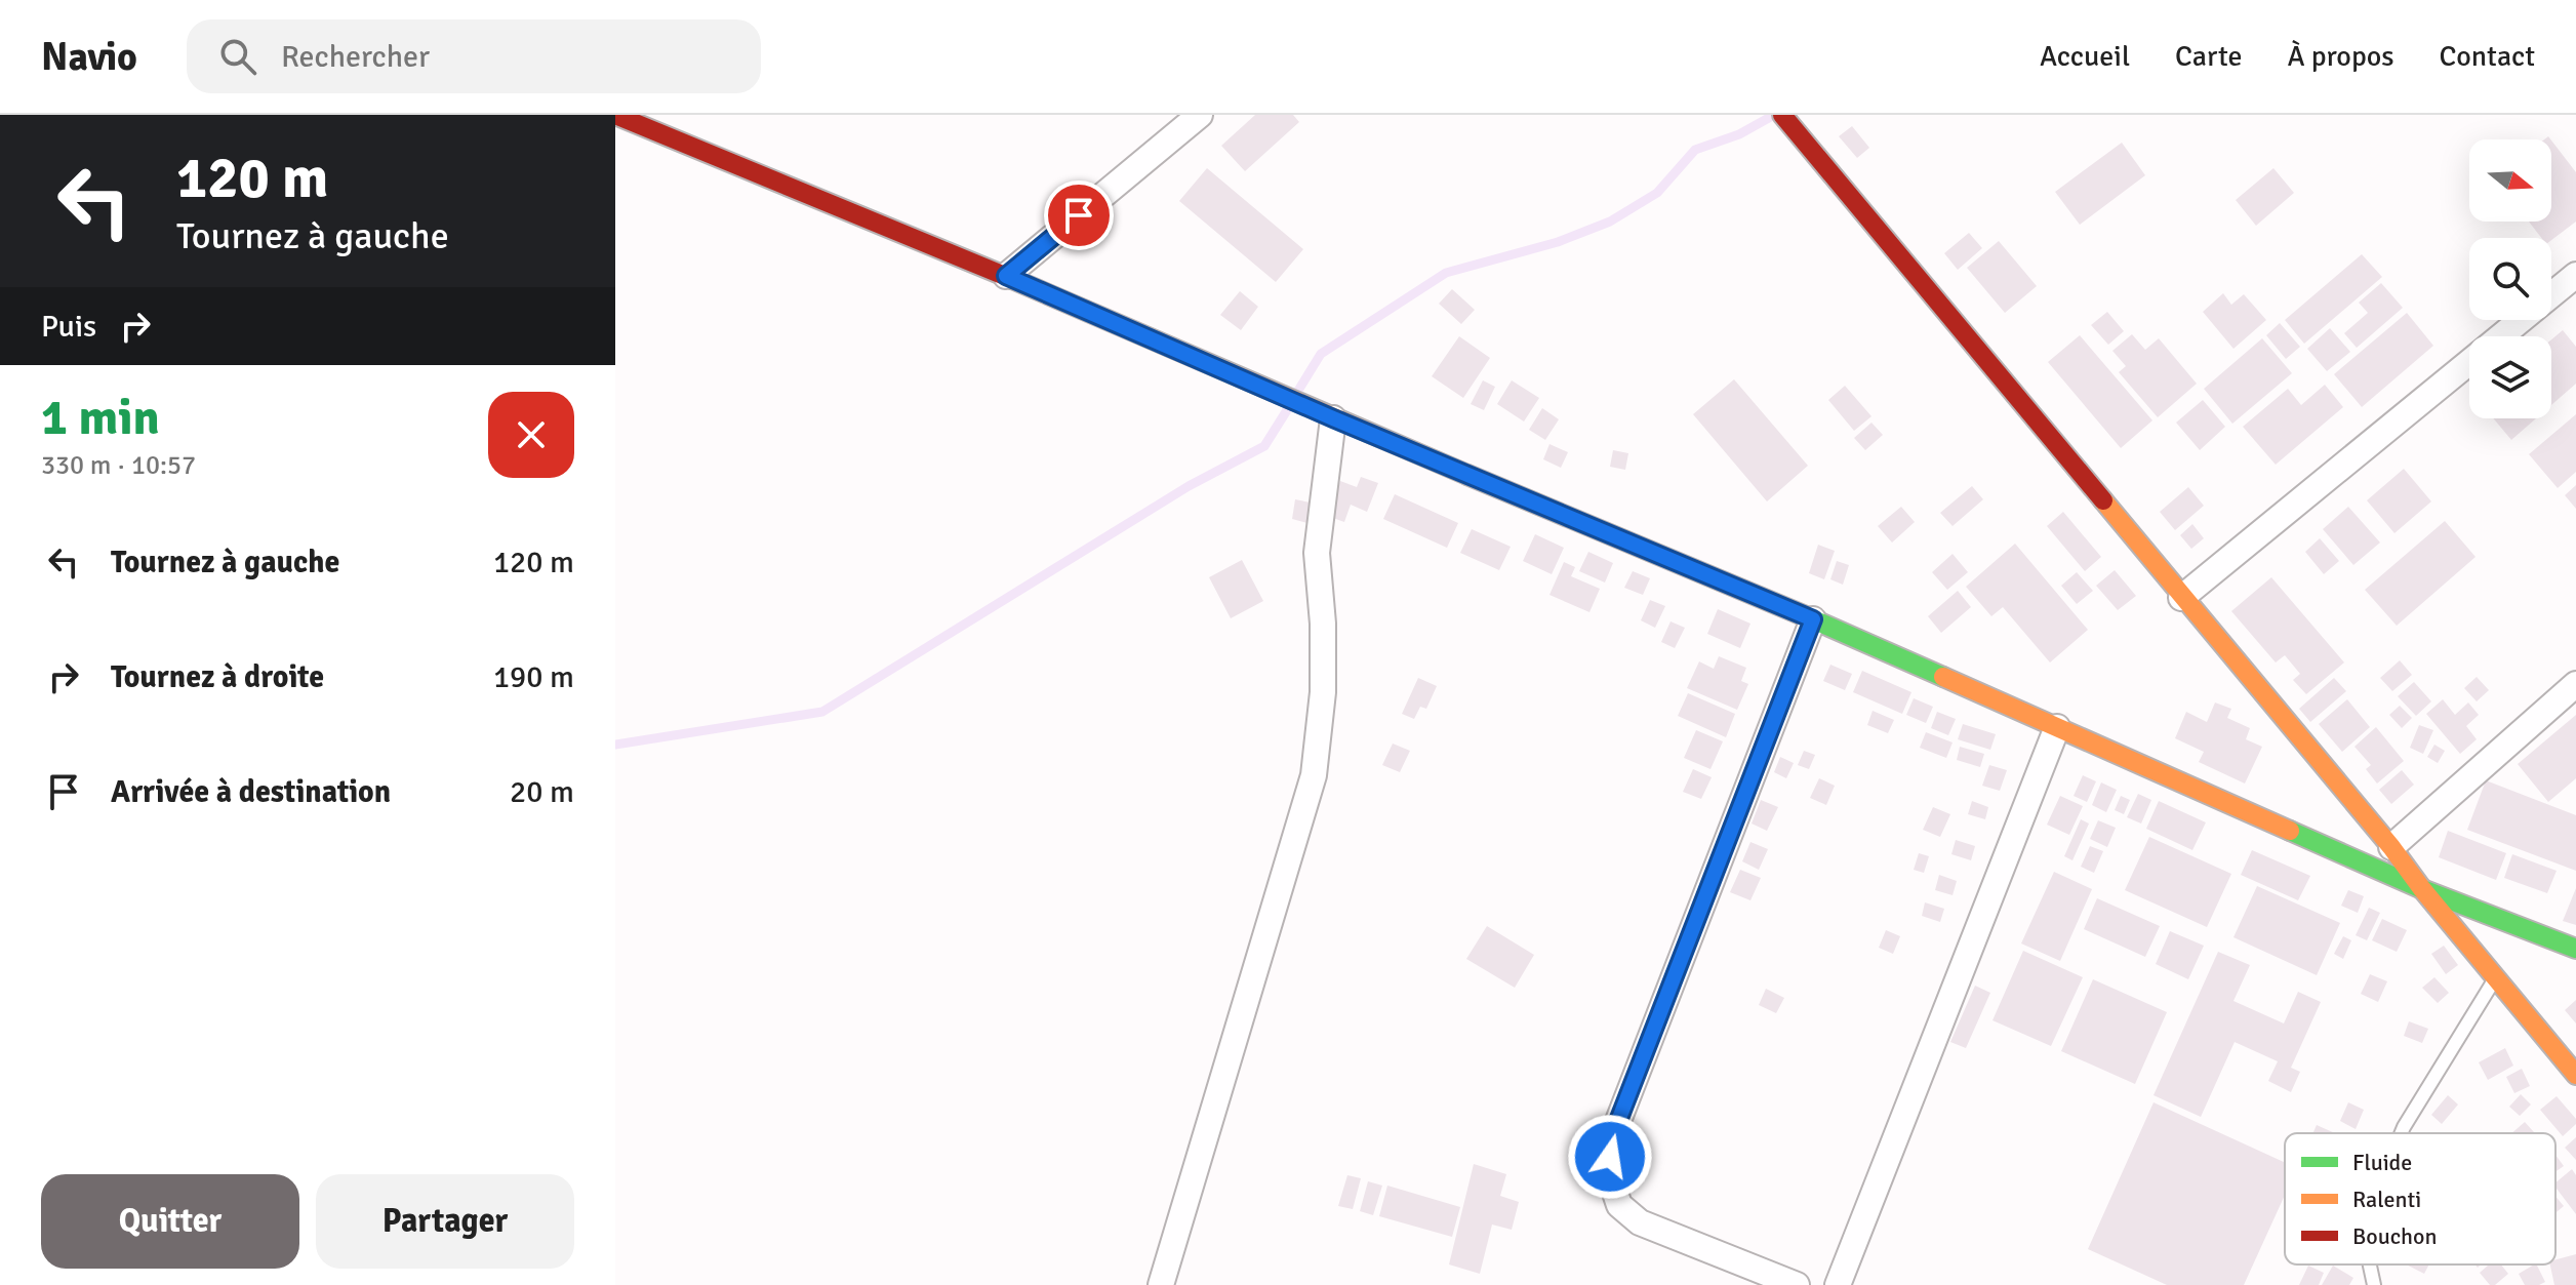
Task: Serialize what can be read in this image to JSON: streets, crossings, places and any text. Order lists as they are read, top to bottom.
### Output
{
  "legend": ["Fluide", "Ralenti", "Bouchon"],
  "north": "right",
  "page": {
    "header": "Navio",
    "search": "Rechercher",
    "nav": [
      "Accueil",
      "Carte",
      "À propos",
      "Contact"
    ],
    "turn": ["120 m", "Tournez à gauche"],
    "then": "Puis",
    "heading": ["1 min", "330 m · 10:57"],
    "list": [
      {
        "name": "Tournez à gauche",
        "value": "120 m"
      },
      {
        "name": "Tournez à droite",
        "value": "190 m"
      },
      {
        "name": "Arrivée à destination",
        "value": "20 m"
      }
    ],
    "buttons": ["Quitter", "Partager"]
  }
}
